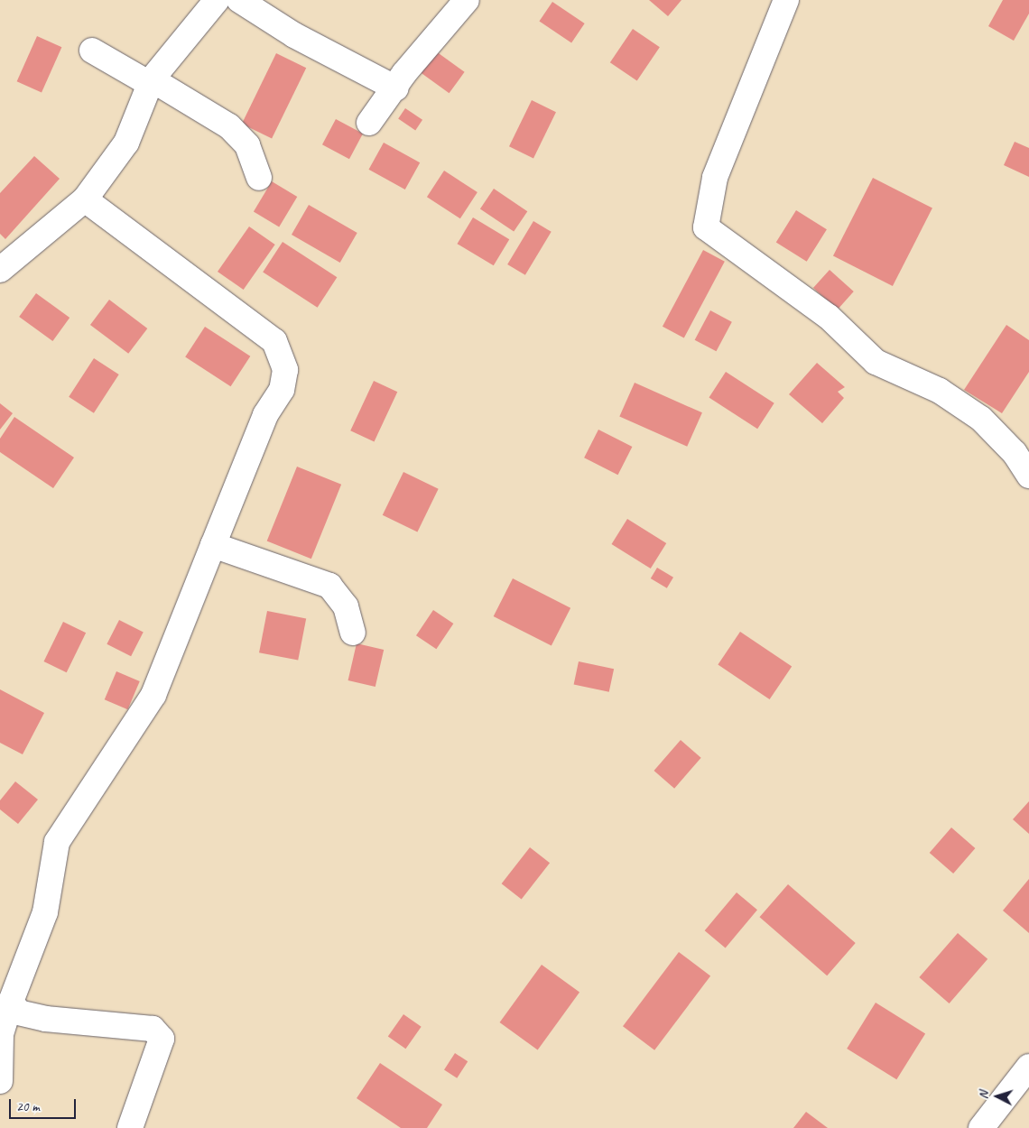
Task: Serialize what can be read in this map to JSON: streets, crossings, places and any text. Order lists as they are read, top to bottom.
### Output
{
  "scale_bar": "20 m",
  "north": "left"
}
